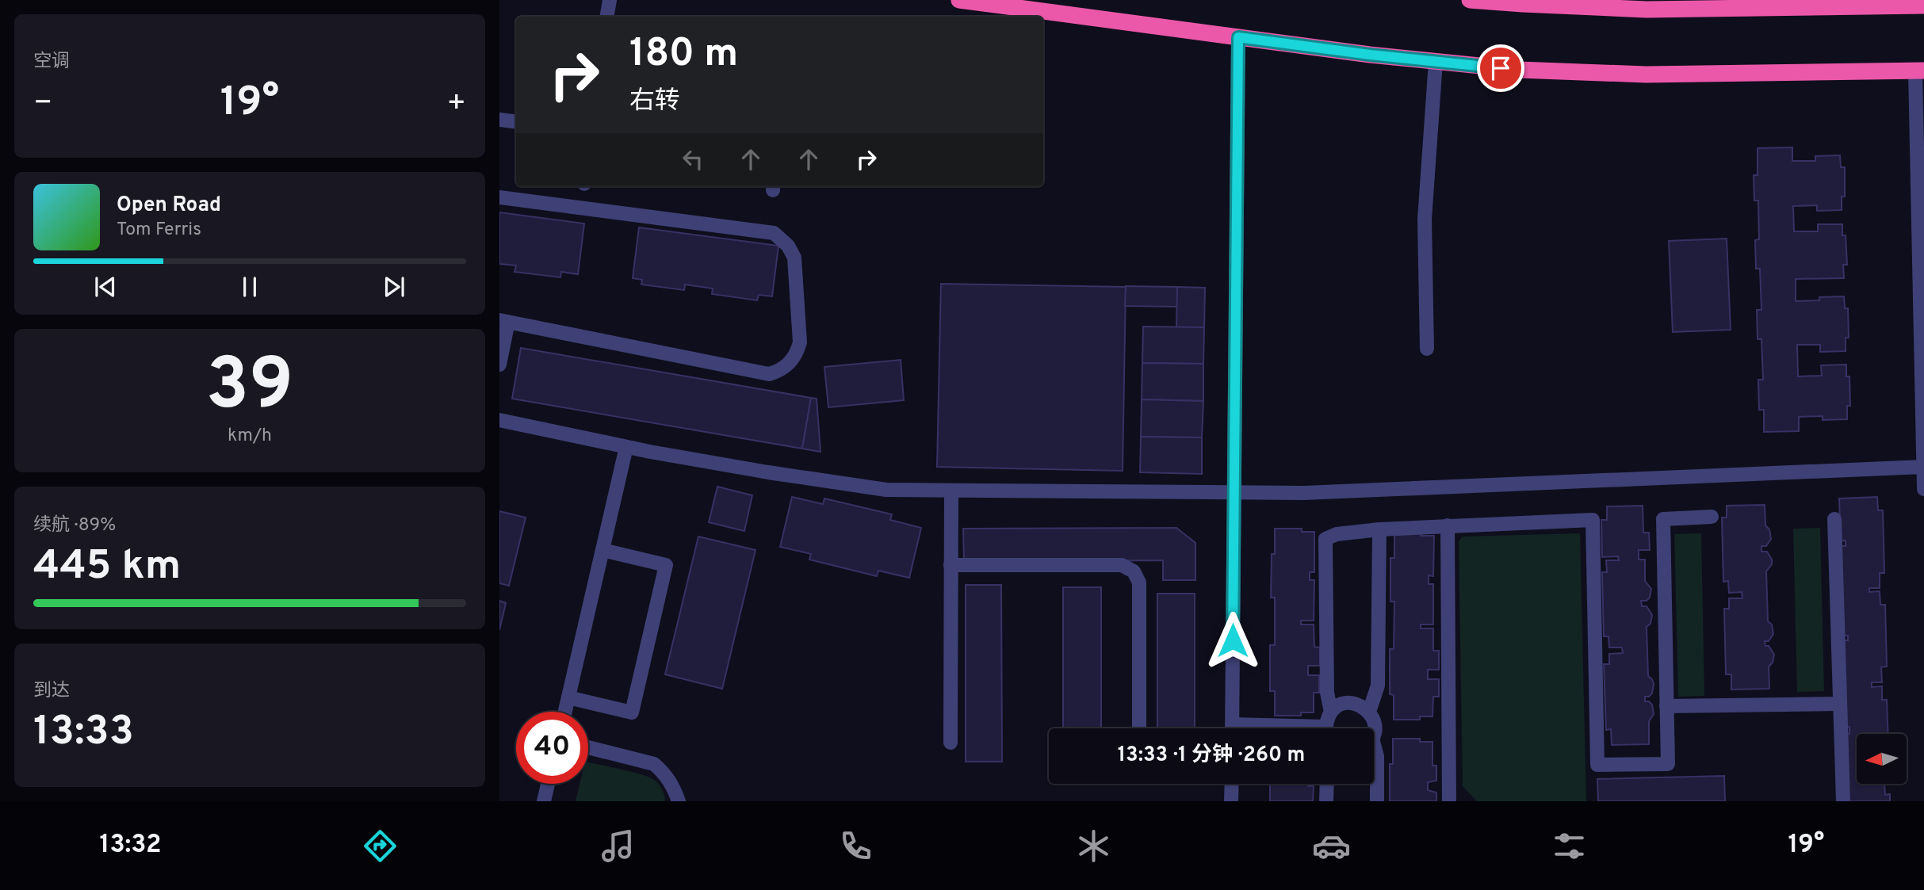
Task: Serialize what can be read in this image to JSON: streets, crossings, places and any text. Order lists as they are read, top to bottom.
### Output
{
  "north": "left",
  "page": {
    "tile": [
      "空调",
      ["39", "km/h"],
      ["续航 · 89%", "445 km"],
      ["到达", "13:33"]
    ],
    "turn": ["180 m", "右转"],
    "heat": ["−", "19°", "+"],
    "song": ["Open Road", "Tom Ferris"],
    "limit": "40",
    "trip": "13:33 · 1 分钟 · 260 m",
    "tabs": ["13:32", "19°"]
  }
}
